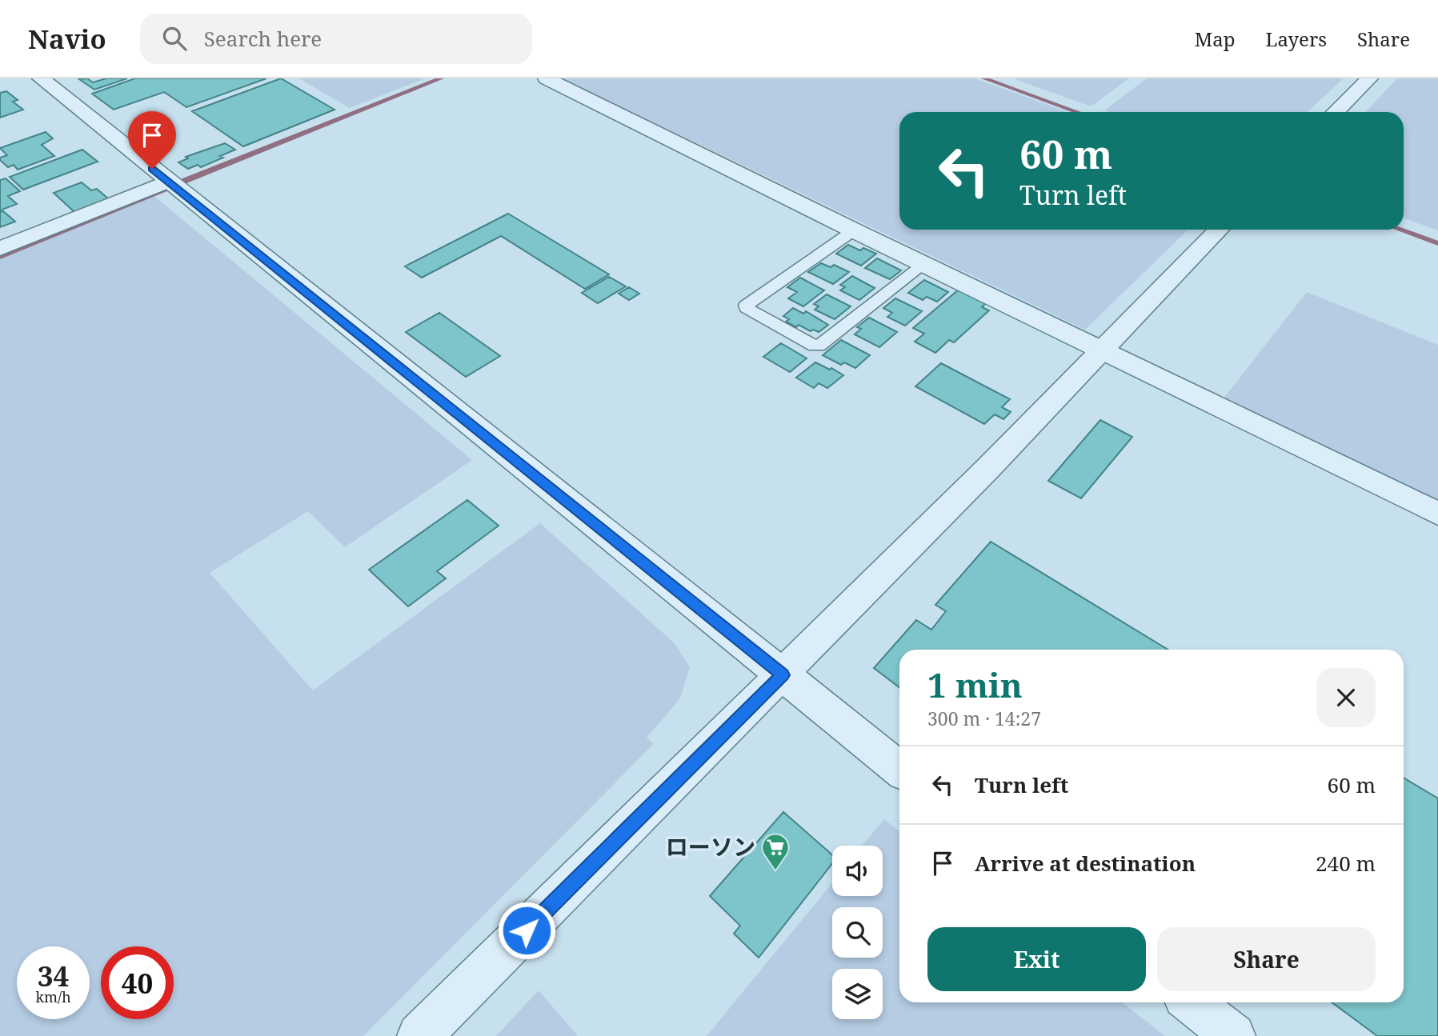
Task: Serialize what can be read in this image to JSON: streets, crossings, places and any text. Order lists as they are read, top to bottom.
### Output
{
  "places": {
    "supermarket": ["ローソン"]
  },
  "page": {
    "header": "Navio",
    "search": "Search here",
    "nav": ["Map", "Layers", "Share"],
    "turn": ["60 m", "Turn left"],
    "heading": ["1 min", "300 m · 14:27"],
    "list": [
      {
        "name": "Turn left",
        "value": "60 m"
      },
      {
        "name": "Arrive at destination",
        "value": "240 m"
      }
    ],
    "buttons": ["Exit", "Share"],
    "speed": "34 km/h",
    "limit": "40"
  }
}
